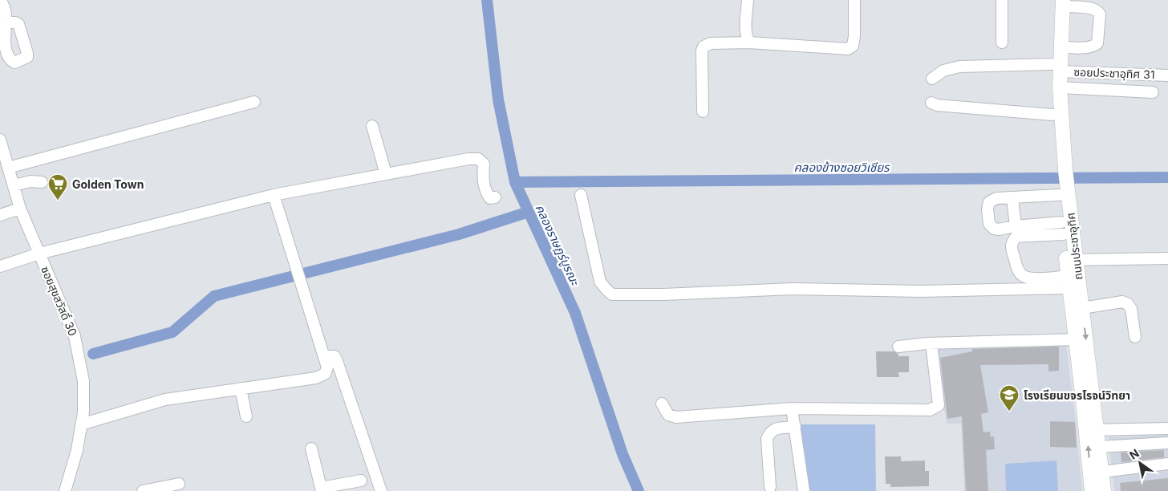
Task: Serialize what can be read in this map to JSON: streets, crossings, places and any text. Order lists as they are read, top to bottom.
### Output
{
  "streets": {
    "main road": ["ถนนประชาอุทิศ"],
    "street": ["ซอยประชาอุทิศ 31", "ซอยสุขสวัสดิ์ 30"]
  },
  "crossings": [
    ["ซอยประชาอุทิศ 31", "ถนนประชาอุทิศ"]
  ],
  "water": ["คลองข้างซอยวิเชียร", "คลองราษฎร์บูรณะ"],
  "places": {
    "supermarket": ["Golden Town"],
    "school or university": ["โรงเรียนขจรโรจน์วิทยา"]
  },
  "north": "top left"
}
